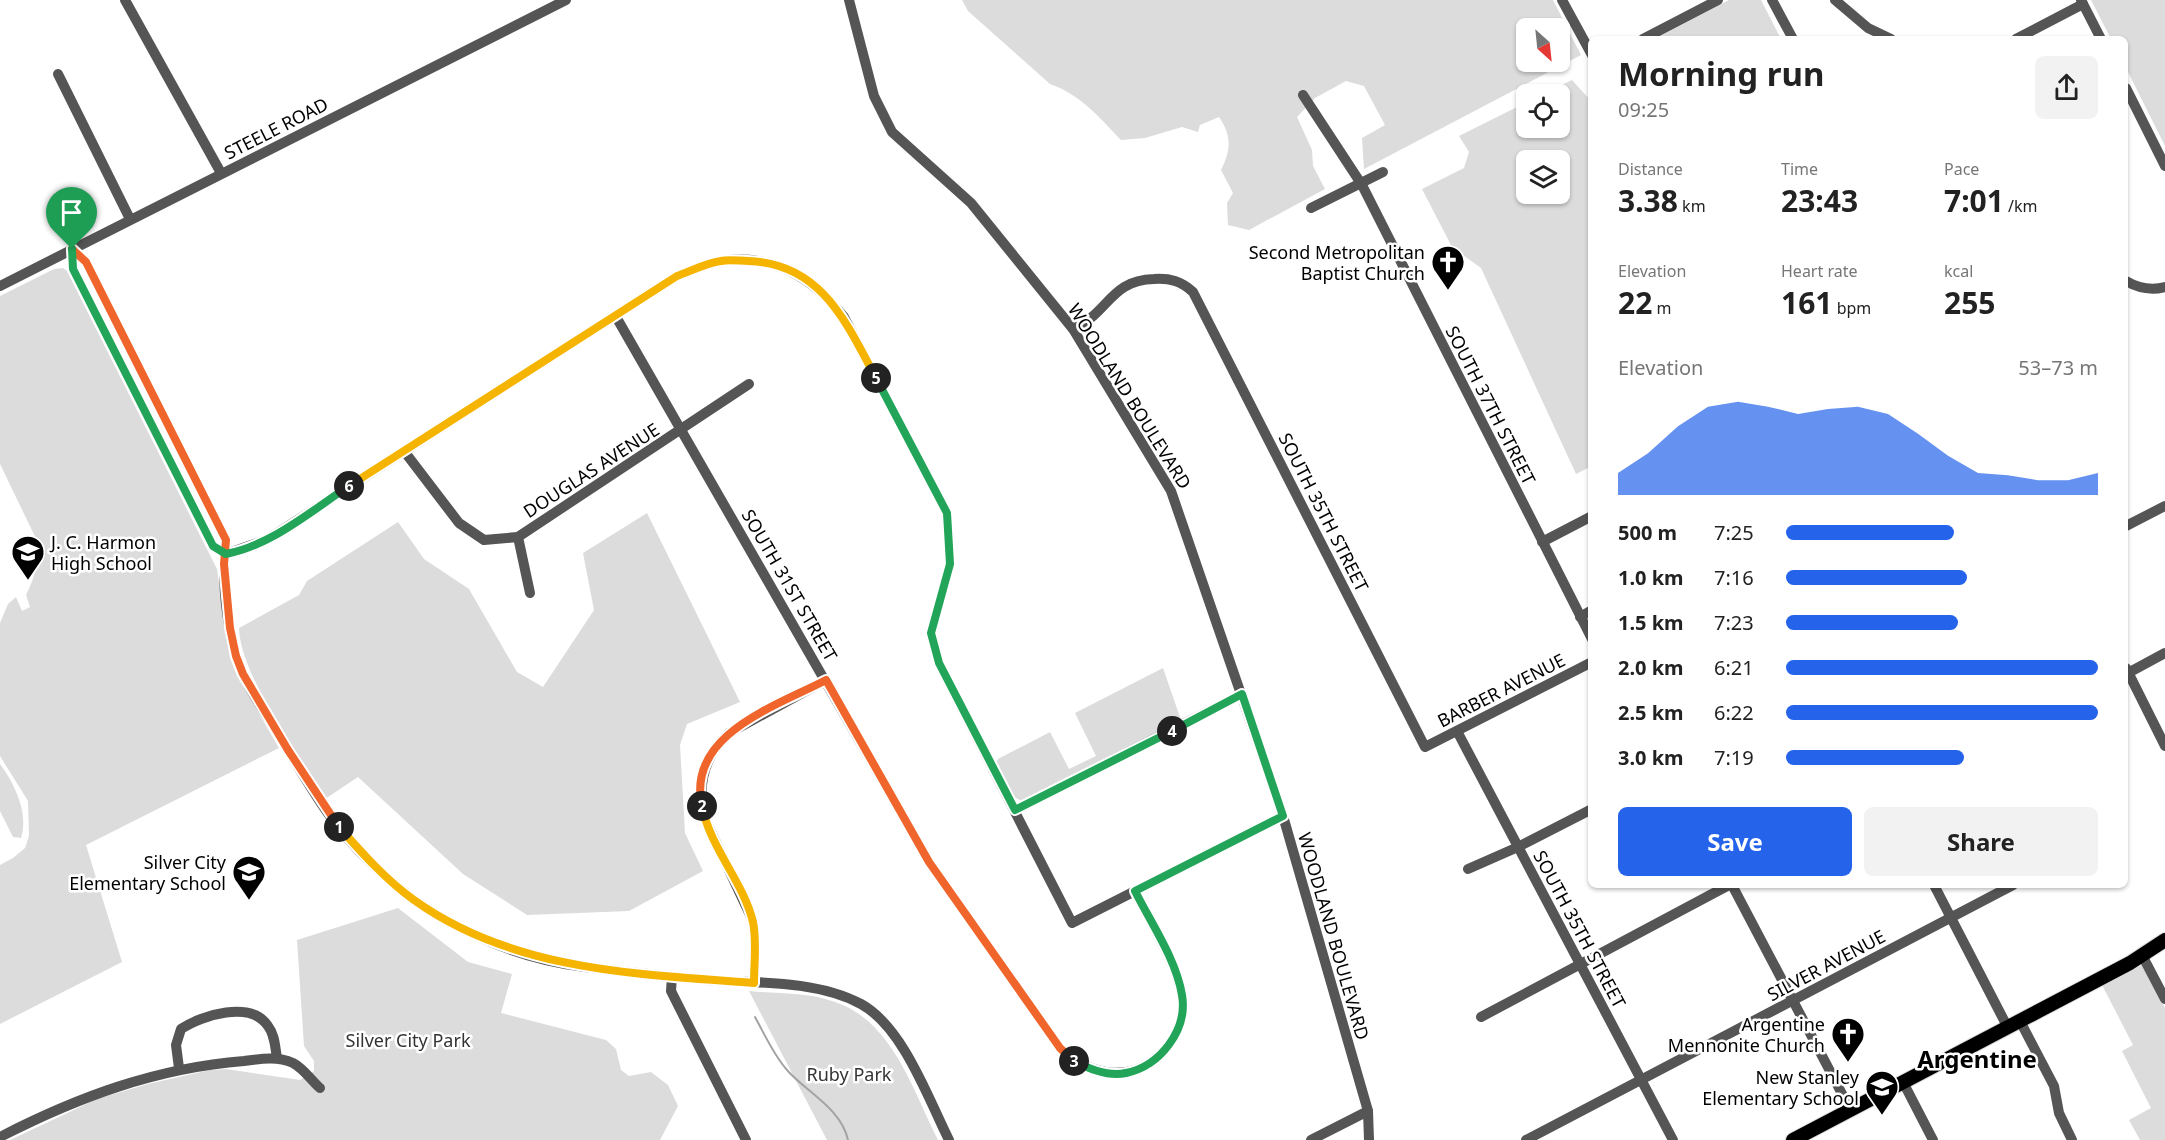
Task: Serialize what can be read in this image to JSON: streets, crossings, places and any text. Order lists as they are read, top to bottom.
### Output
{
  "streets": {
    "street": [
      "STEELE ROAD",
      "WOODLAND BOULEVARD",
      "SOUTH 37TH STREET",
      "DOUGLAS AVENUE",
      "SOUTH 35TH STREET",
      "SOUTH 31ST STREET",
      "BARBER AVENUE",
      "SILVER AVENUE"
    ]
  },
  "crossings": [
    ["WOODLAND BOULEVARD", "SOUTH 35TH STREET"],
    ["DOUGLAS AVENUE", "SOUTH 31ST STREET"],
    ["SOUTH 35TH STREET", "BARBER AVENUE"],
    ["SOUTH 35TH STREET", "SILVER AVENUE"]
  ],
  "districts": ["Argentine"],
  "parks": ["Silver City Park", "Ruby Park"],
  "places": {
    "church": ["Second Metropolitan Baptist Church", "Argentine Mennonite Church"],
    "school or university": ["J. C. Harmon High School", "Silver City Elementary School", "New Stanley Elementary School"]
  },
  "north": "bottom right",
  "page": {
    "heading": ["Morning run", "09:25"],
    "stats": [
      ["Distance", "3.38 km"],
      ["Time", "23:43"],
      ["Pace", "7:01 /km"],
      ["Elevation", "22 m"],
      ["Heart rate", "161 bpm"],
      ["kcal", "255"]
    ],
    "chart": ["Elevation", "53–73 m"],
    "pins": [
      "5",
      "6",
      "4",
      "2",
      "1",
      "3"
    ],
    "list": [
      {
        "name": "500 m",
        "note": "7:25"
      },
      {
        "name": "1.0 km",
        "note": "7:16"
      },
      {
        "name": "1.5 km",
        "note": "7:23"
      },
      {
        "name": "2.0 km",
        "note": "6:21"
      },
      {
        "name": "2.5 km",
        "note": "6:22"
      },
      {
        "name": "3.0 km",
        "note": "7:19"
      }
    ],
    "buttons": ["Save", "Share"]
  }
}
